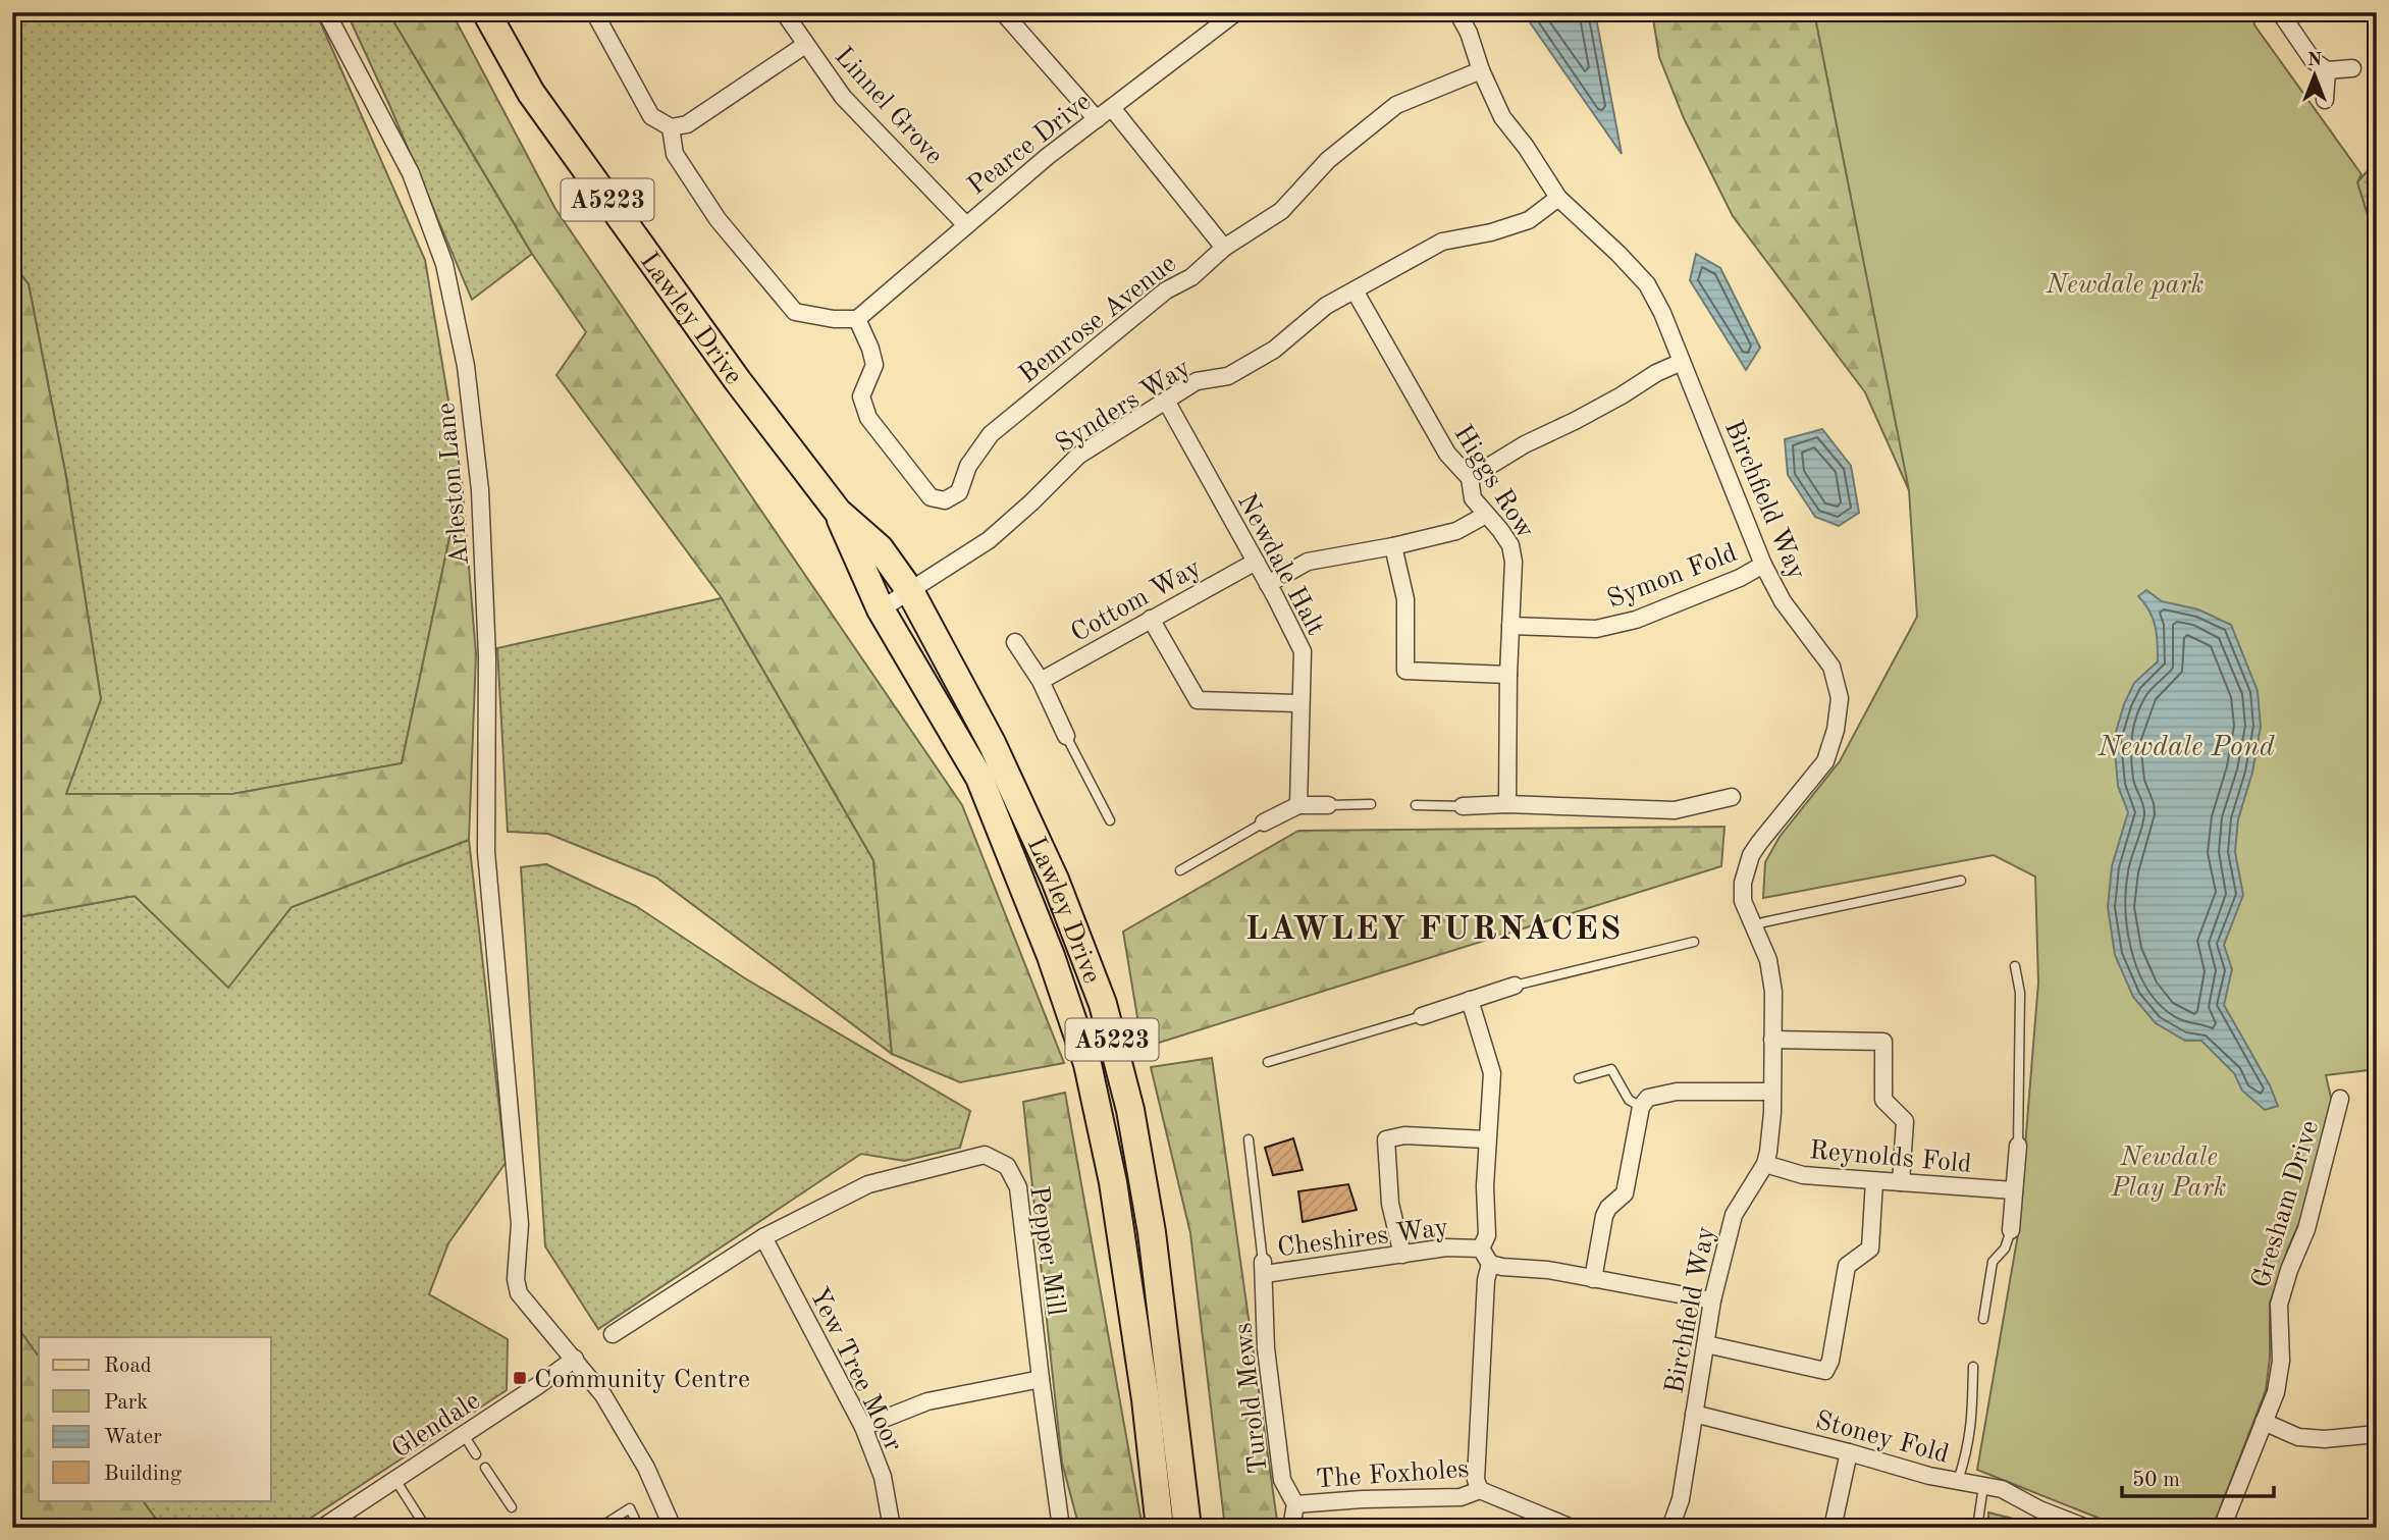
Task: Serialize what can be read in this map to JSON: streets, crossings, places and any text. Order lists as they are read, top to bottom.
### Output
{
  "streets": {
    "main road": ["A5223", "Lawley Drive"],
    "street": [
      "Linnel Grove",
      "Pearce Drive",
      "Bemrose Avenue",
      "Synders Way",
      "Higgs Row",
      "Arleston Lane",
      "Birchfield Way",
      "Newdale Halt",
      "Symon Fold",
      "Cottom Way",
      "Reynolds Fold",
      "Gresham Drive",
      "Cheshires Way",
      "Pepper Mill",
      "Yew Tree Moor",
      "Turold Mews",
      "Glendale",
      "Stoney Fold",
      "The Foxholes"
    ]
  },
  "crossings": [
    ["Linnel Grove", "Pearce Drive"],
    ["Pearce Drive", "Bemrose Avenue"],
    ["Bemrose Avenue", "Birchfield Way"],
    ["Lawley Drive", "Synders Way"],
    ["Synders Way", "Higgs Row"],
    ["Synders Way", "Birchfield Way"],
    ["Synders Way", "Newdale Halt"],
    ["Higgs Row", "Symon Fold"],
    ["Arleston Lane", "Glendale"],
    ["Birchfield Way", "Symon Fold"],
    ["Birchfield Way", "Reynolds Fold"],
    ["Birchfield Way", "Stoney Fold"],
    ["Newdale Halt", "Cottom Way"],
    ["Cheshires Way", "Turold Mews"],
    ["Pepper Mill", "Yew Tree Moor"],
    ["Turold Mews", "The Foxholes"]
  ],
  "districts": ["LAWLEY FURNACES"],
  "water": ["Newdale Pond"],
  "parks": ["Newdale park", "Newdale Play Park"],
  "places": {
    "transit": ["Community Centre"]
  },
  "legend": [
    "Road",
    "Park",
    "Water",
    "Building"
  ],
  "scale_bar": "50 m",
  "north": "top"
}
